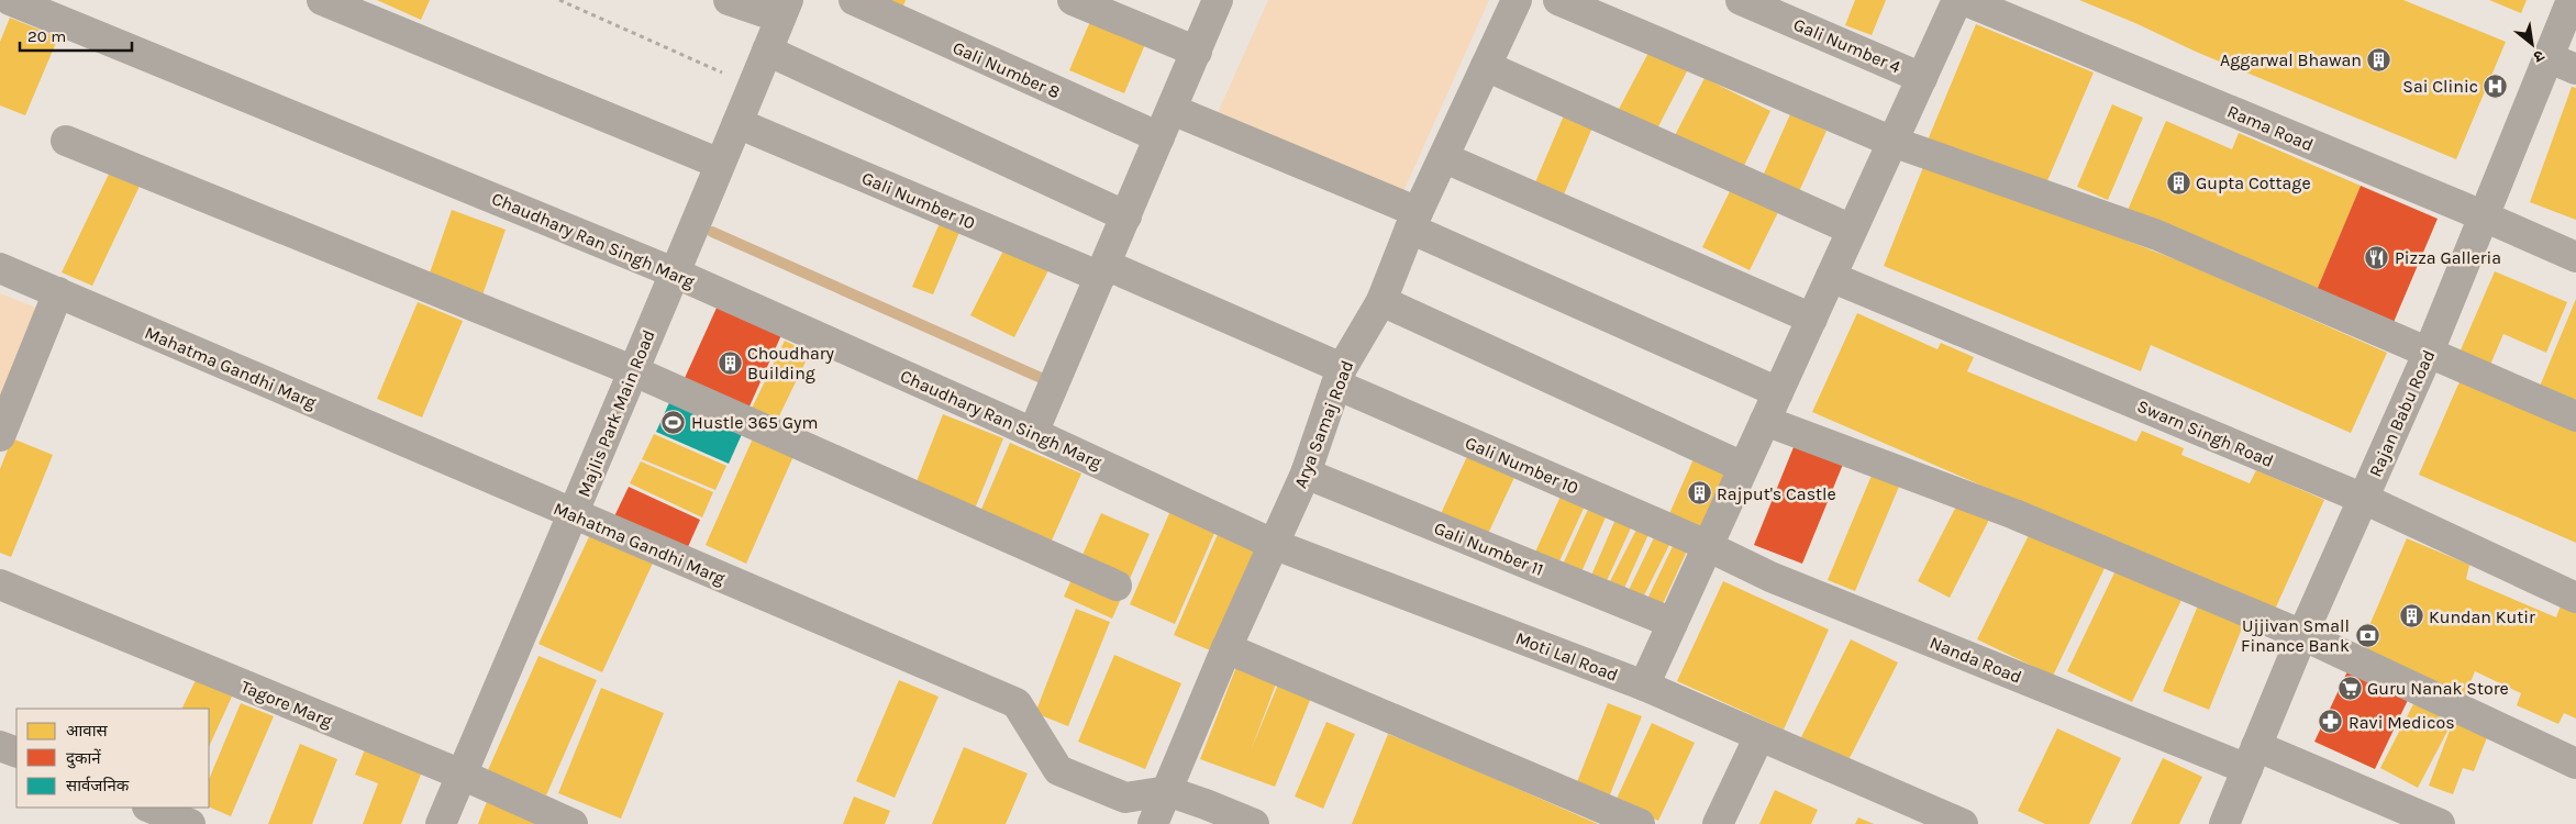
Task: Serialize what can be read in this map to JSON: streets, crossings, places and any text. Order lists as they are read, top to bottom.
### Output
{
  "streets": {
    "street": [
      "Gali Number 4",
      "Gali Number 8",
      "Rama Road",
      "Gali Number 10",
      "Chaudhary Ran Singh Marg",
      "Mahatma Gandhi Marg",
      "Majlis Park Main Road",
      "Rajan Babu Road",
      "Arya Samaj Road",
      "Swarn Singh Road",
      "Gali Number 11",
      "Moti Lal Road",
      "Nanda Road",
      "Tagore Marg"
    ]
  },
  "crossings": [
    ["Rama Road", "Rajan Babu Road"],
    ["Gali Number 10", "Majlis Park Main Road"],
    ["Gali Number 10", "Arya Samaj Road"],
    ["Gali Number 10", "Nanda Road"],
    ["Chaudhary Ran Singh Marg", "Majlis Park Main Road"],
    ["Chaudhary Ran Singh Marg", "Moti Lal Road"],
    ["Mahatma Gandhi Marg", "Majlis Park Main Road"],
    ["Mahatma Gandhi Marg", "Arya Samaj Road"],
    ["Majlis Park Main Road", "Tagore Marg"],
    ["Rajan Babu Road", "Swarn Singh Road"],
    ["Rajan Babu Road", "Nanda Road"],
    ["Arya Samaj Road", "Gali Number 11"],
    ["Arya Samaj Road", "Moti Lal Road"]
  ],
  "places": {
    "building": [
      "Aggarwal Bhawan",
      "Gupta Cottage",
      "Choudhary Building",
      "Rajput's Castle",
      "Kundan Kutir"
    ],
    "hospital": ["Sai Clinic"],
    "restaurant": ["Pizza Galleria"],
    "sports": ["Hustle 365 Gym"],
    "bank": ["Ujjivan Small Finance Bank"],
    "supermarket": ["Guru Nanak Store"],
    "pharmacy": ["Ravi Medicos"]
  },
  "legend": ["आवास", "दुकानें", "सार्वजनिक"],
  "scale_bar": "20 m",
  "north": "bottom right"
}
